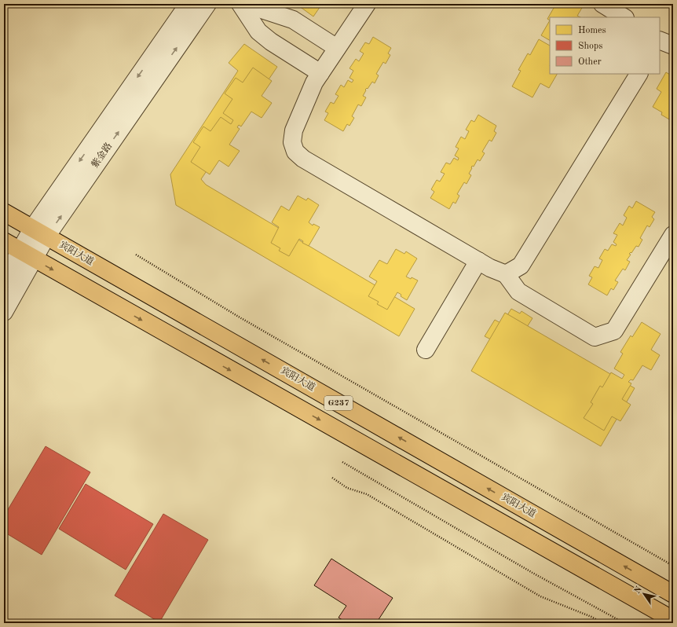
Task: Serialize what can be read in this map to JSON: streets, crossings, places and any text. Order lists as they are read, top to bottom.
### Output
{
  "streets": {
    "highway": ["宾阳大道", "G237"],
    "street": ["紫金路"]
  },
  "crossings": [
    ["紫金路", "宾阳大道"],
    ["紫金路", "G237"]
  ],
  "legend": ["Homes", "Shops", "Other"],
  "north": "top left"
}
